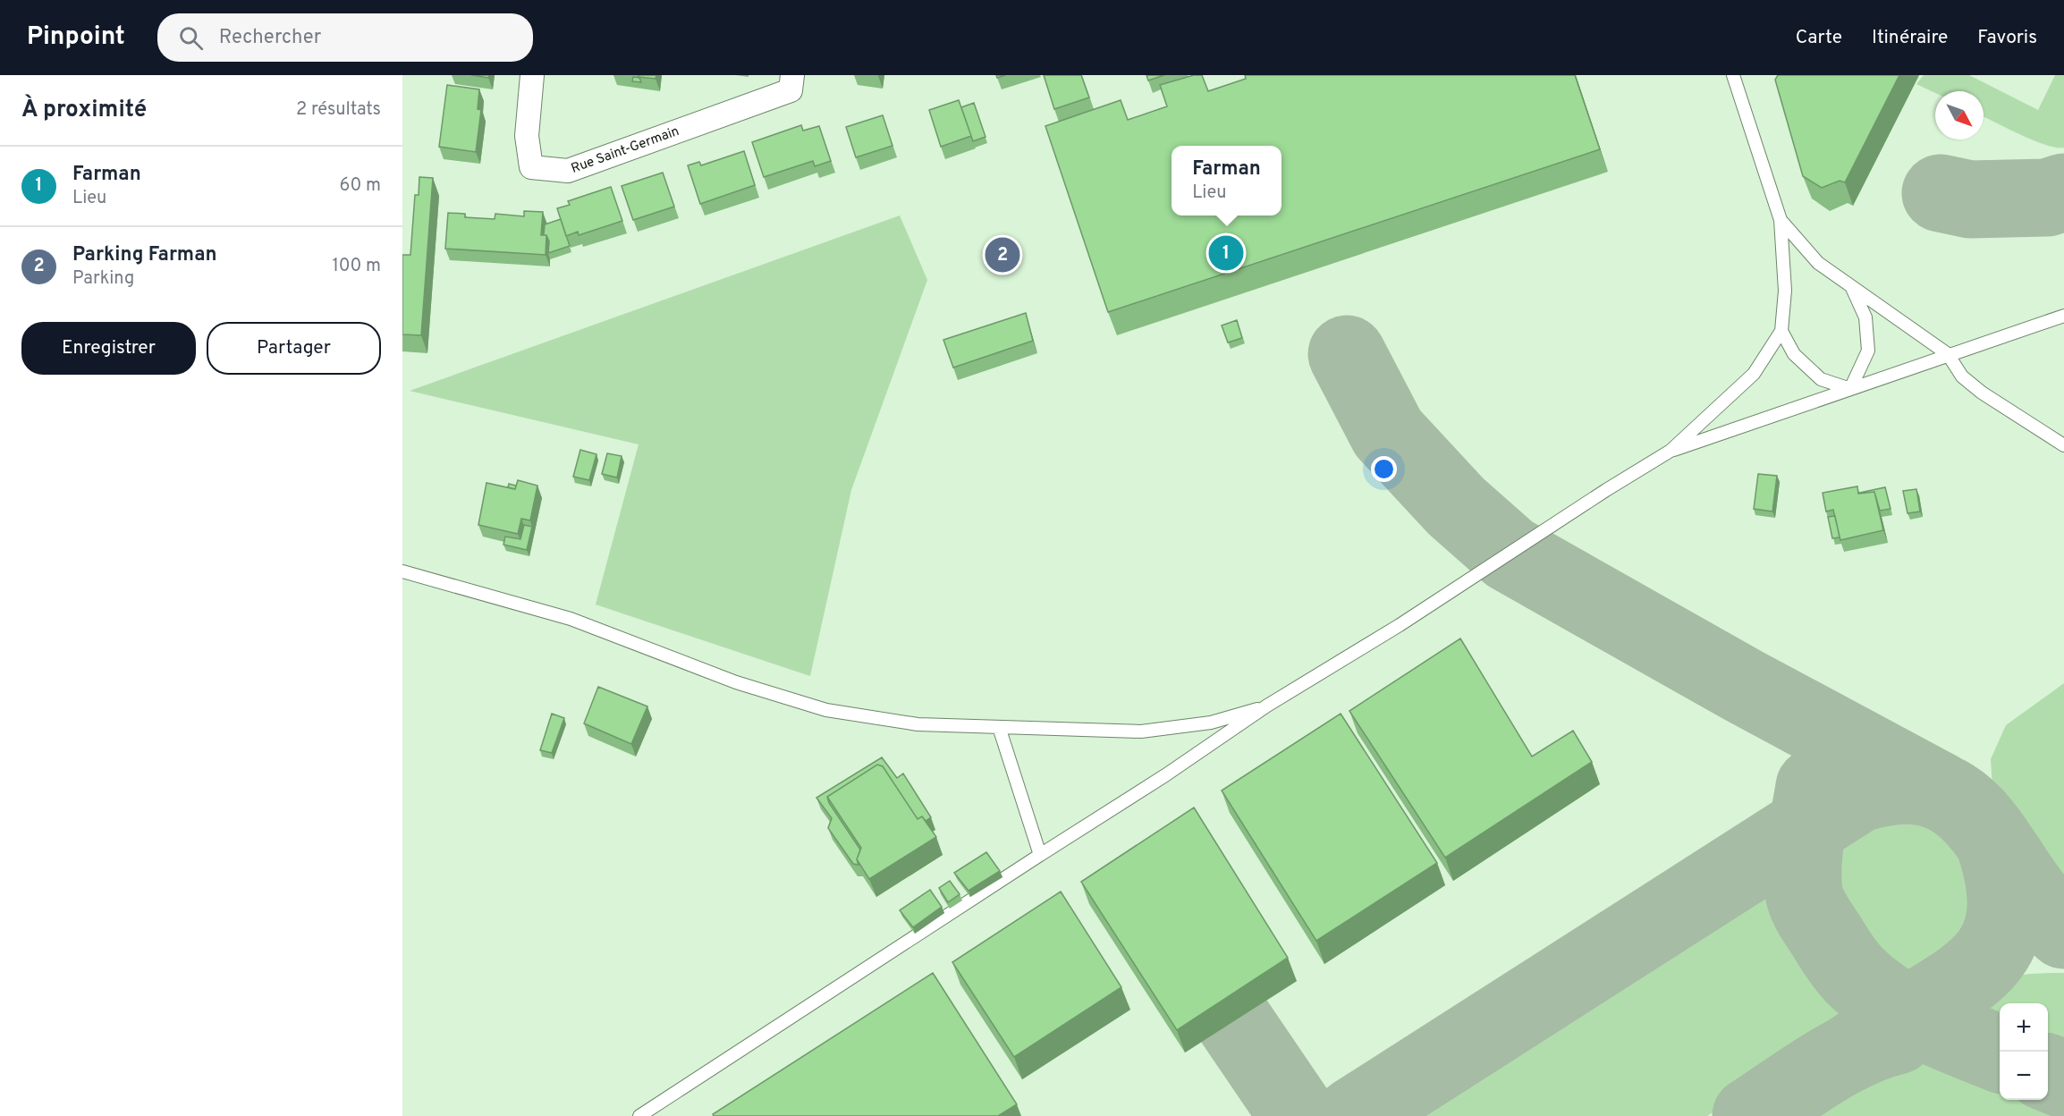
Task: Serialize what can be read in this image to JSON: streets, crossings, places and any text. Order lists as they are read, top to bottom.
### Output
{
  "streets": {
    "street": ["Rue Saint-Germain"]
  },
  "north": "bottom right",
  "page": {
    "header": "Pinpoint",
    "search": "Rechercher",
    "nav": ["Carte", "Itinéraire", "Favoris"],
    "heading": ["À proximité", "2 résultats"],
    "list": [
      {
        "mark": "1",
        "name": "Farman",
        "note": "Lieu",
        "value": "60 m"
      },
      {
        "mark": "2",
        "name": "Parking Farman",
        "note": "Parking",
        "value": "100 m"
      }
    ],
    "popup": ["Farman", "Lieu"],
    "pins": ["1", "2"],
    "buttons": ["Enregistrer", "Partager"],
    "map_buttons": ["+", "−"]
  }
}
